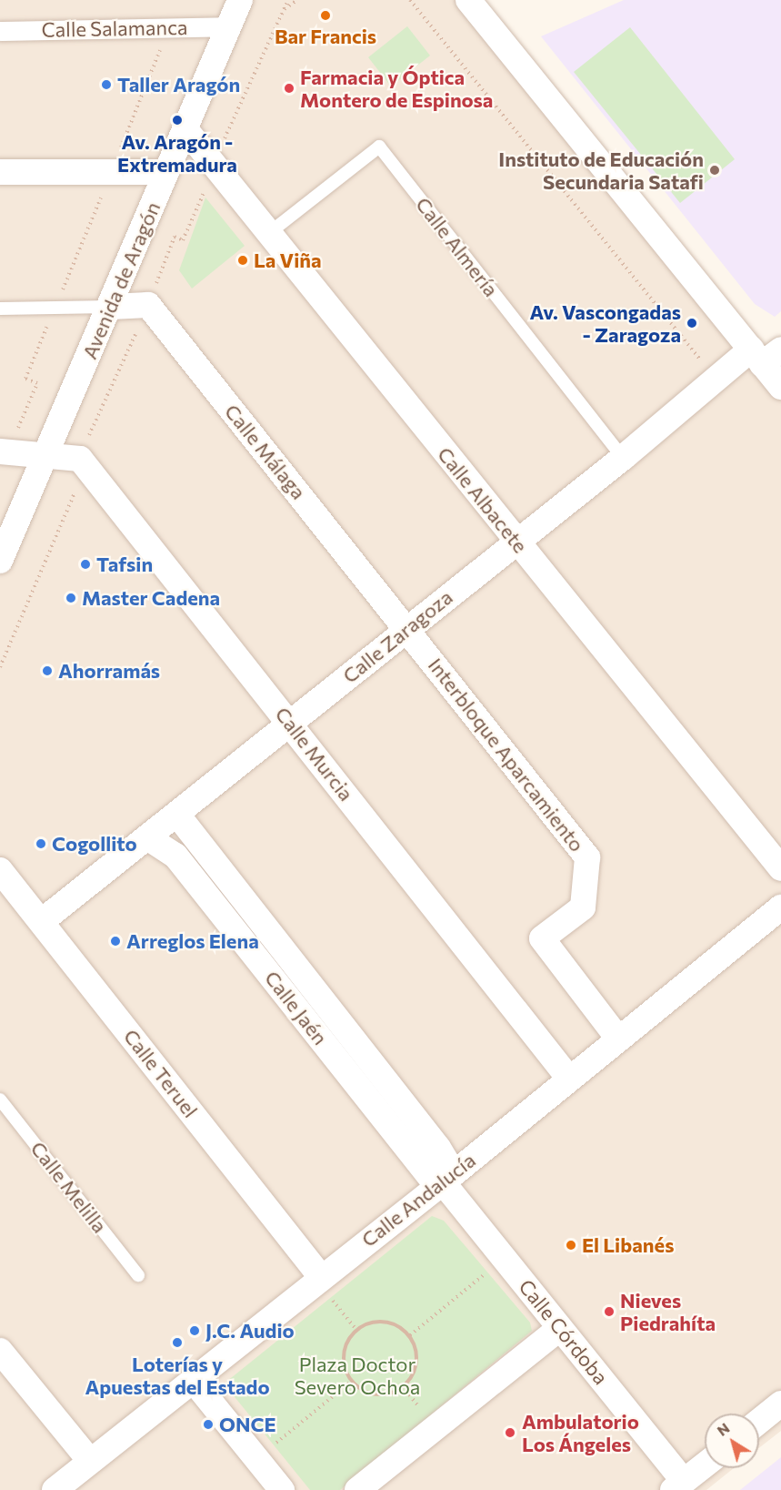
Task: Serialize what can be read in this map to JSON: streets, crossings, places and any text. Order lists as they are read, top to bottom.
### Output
{
  "streets": {
    "street": [
      "Calle Salamanca",
      "Avenida de Aragón",
      "Calle Málaga",
      "Calle Albacete",
      "Calle Zaragoza",
      "Calle Murcia",
      "Interbloque Aparcamiento",
      "Calle Jaén",
      "Calle Teruel",
      "Calle Andalucía",
      "Calle Córdoba"
    ],
    "lane": ["Calle Almería", "Calle Melilla"]
  },
  "crossings": [
    ["Calle Salamanca", "Avenida de Aragón"],
    ["Calle Almería", "Calle Albacete"],
    ["Calle Almería", "Calle Zaragoza"],
    ["Avenida de Aragón", "Calle Málaga"],
    ["Avenida de Aragón", "Calle Albacete"],
    ["Avenida de Aragón", "Calle Murcia"],
    ["Calle Málaga", "Calle Zaragoza"],
    ["Calle Málaga", "Interbloque Aparcamiento"],
    ["Calle Albacete", "Calle Zaragoza"],
    ["Calle Zaragoza", "Calle Murcia"],
    ["Calle Zaragoza", "Interbloque Aparcamiento"],
    ["Calle Zaragoza", "Calle Jaén"],
    ["Calle Zaragoza", "Calle Teruel"],
    ["Calle Murcia", "Calle Andalucía"],
    ["Interbloque Aparcamiento", "Calle Andalucía"],
    ["Calle Jaén", "Calle Andalucía"],
    ["Calle Jaén", "Calle Córdoba"],
    ["Calle Teruel", "Calle Andalucía"],
    ["Calle Andalucía", "Calle Córdoba"]
  ],
  "parks": ["Plaza Doctor Severo Ochoa"],
  "places": [
    "Bar Francis",
    "Taller Aragón",
    "Farmacia y Óptica Montero de Espinosa",
    "Av. Aragón - Extremadura",
    "Instituto de Educación Secundaria Satafi",
    "La Viña",
    "Av. Vascongadas - Zaragoza",
    "Tafsin",
    "Master Cadena",
    "Ahorramás",
    "Cogollito",
    "Arreglos Elena",
    "El Libanés",
    "Nieves Piedrahíta",
    "J.C. Audio",
    "Loterías y Apuestas del Estado",
    "ONCE",
    "Ambulatorio Los Ángeles"
  ],
  "north": "top left"
}
